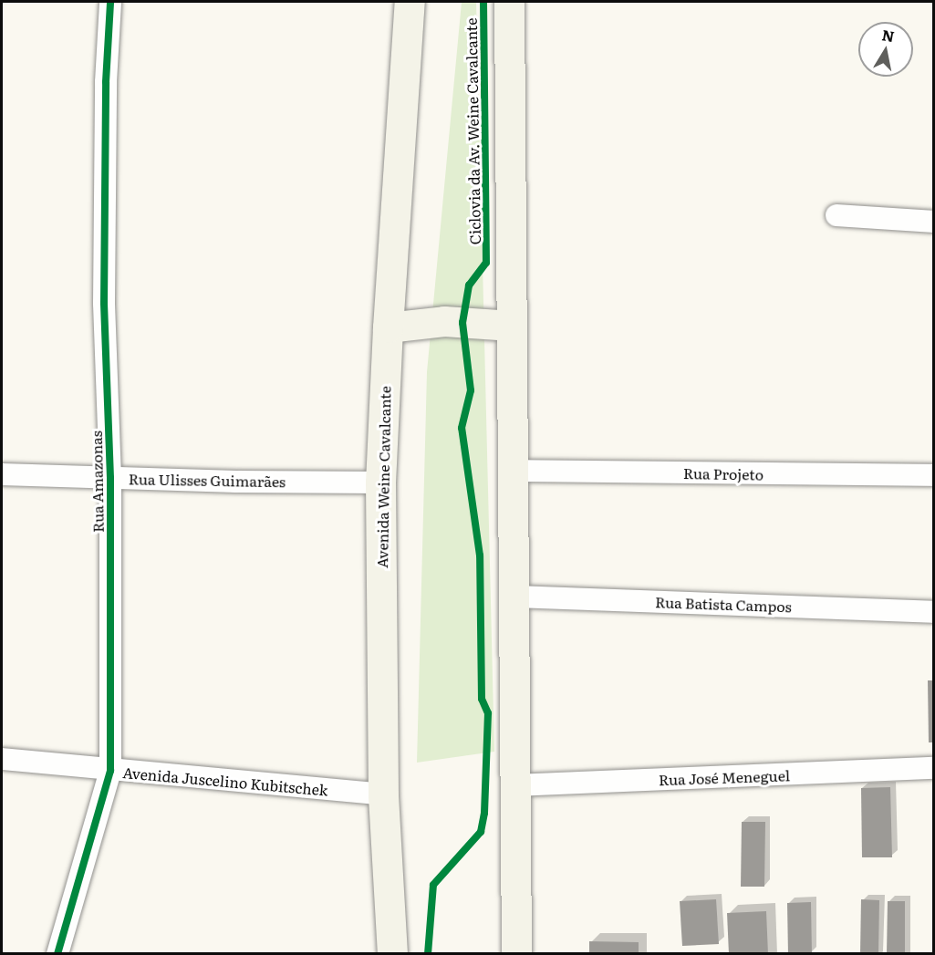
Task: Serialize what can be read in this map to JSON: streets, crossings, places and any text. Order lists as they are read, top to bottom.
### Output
{
  "streets": {
    "main road": ["Avenida Weine Cavalcante"],
    "street": [
      "Rua Projeto",
      "Rua Ulisses Guimarães",
      "Rua Amazonas",
      "Rua Batista Campos",
      "Rua José Meneguel",
      "Avenida Juscelino Kubitschek"
    ],
    "cycle path": ["Ciclovia da Av. Weine Cavalcante"]
  },
  "crossings": [
    ["Avenida Weine Cavalcante", "Rua Ulisses Guimarães"],
    ["Avenida Weine Cavalcante", "Avenida Juscelino Kubitschek"],
    ["Rua Ulisses Guimarães", "Rua Amazonas"],
    ["Rua Amazonas", "Avenida Juscelino Kubitschek"]
  ],
  "north": "top"
}
